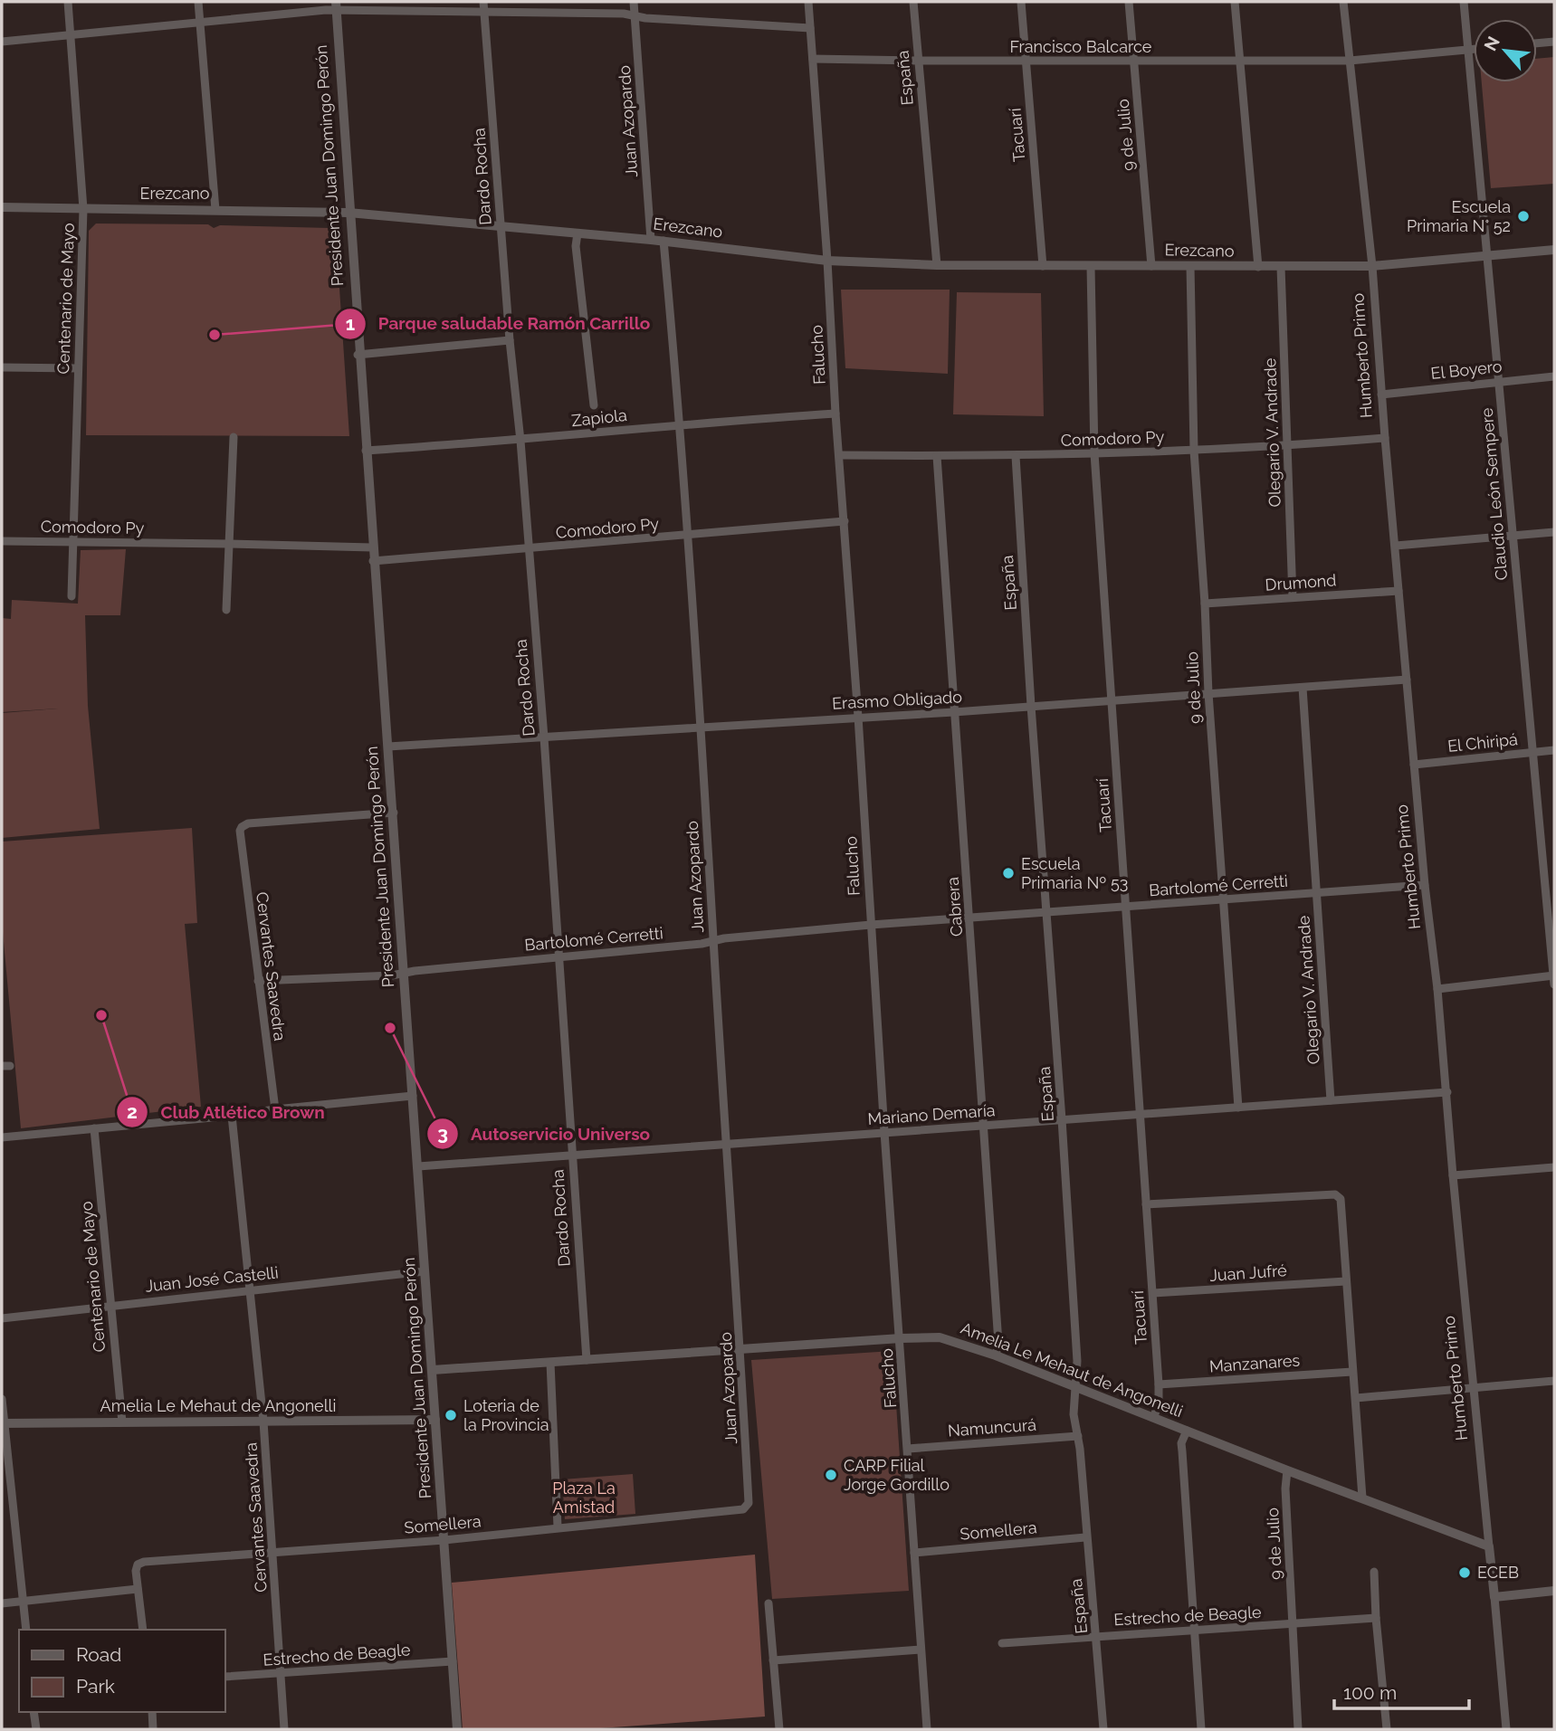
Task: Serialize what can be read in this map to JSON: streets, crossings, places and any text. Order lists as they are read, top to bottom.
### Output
{
  "streets": {
    "street": [
      "Francisco Balcarce",
      "España",
      "Juan Azopardo",
      "Tacuarí",
      "9 de Julio",
      "Presidente Juan Domingo Perón",
      "Dardo Rocha",
      "Erezcano",
      "Centenario de Mayo",
      "Falucho",
      "Humberto Primo",
      "El Boyero",
      "Zapiola",
      "Olegario V. Andrade",
      "Comodoro Py",
      "Claudio León Sempere",
      "Drumond",
      "Erasmo Obligado",
      "El Chiripá",
      "Bartolomé Cerretti",
      "Cabrera",
      "Cervantes Saavedra",
      "Mariano Demaría",
      "Juan Jufré",
      "Juan José Castelli",
      "Manzanares",
      "Amelia Le Mehaut de Angonelli",
      "Namuncurá",
      "Somellera",
      "Estrecho de Beagle"
    ]
  },
  "crossings": [
    ["Francisco Balcarce", "España"],
    ["Francisco Balcarce", "Tacuarí"],
    ["Francisco Balcarce", "9 de Julio"],
    ["Francisco Balcarce", "Falucho"],
    ["Francisco Balcarce", "Humberto Primo"],
    ["Francisco Balcarce", "Claudio León Sempere"],
    ["España", "Erezcano"],
    ["España", "Comodoro Py"],
    ["España", "Erasmo Obligado"],
    ["España", "Bartolomé Cerretti"],
    ["España", "Mariano Demaría"],
    ["España", "Amelia Le Mehaut de Angonelli"],
    ["España", "Namuncurá"],
    ["España", "Somellera"],
    ["España", "Estrecho de Beagle"],
    ["Juan Azopardo", "Erezcano"],
    ["Juan Azopardo", "Zapiola"],
    ["Juan Azopardo", "Comodoro Py"],
    ["Juan Azopardo", "Erasmo Obligado"],
    ["Juan Azopardo", "Bartolomé Cerretti"],
    ["Juan Azopardo", "Mariano Demaría"],
    ["Juan Azopardo", "Amelia Le Mehaut de Angonelli"],
    ["Juan Azopardo", "Somellera"],
    ["Tacuarí", "Erezcano"],
    ["Tacuarí", "Comodoro Py"],
    ["Tacuarí", "Erasmo Obligado"],
    ["Tacuarí", "Bartolomé Cerretti"],
    ["Tacuarí", "Mariano Demaría"],
    ["Tacuarí", "Juan Jufré"],
    ["Tacuarí", "Manzanares"],
    ["Tacuarí", "Amelia Le Mehaut de Angonelli"],
    ["9 de Julio", "Erezcano"],
    ["9 de Julio", "Comodoro Py"],
    ["9 de Julio", "Drumond"],
    ["9 de Julio", "Erasmo Obligado"],
    ["9 de Julio", "Bartolomé Cerretti"],
    ["9 de Julio", "Mariano Demaría"],
    ["9 de Julio", "Amelia Le Mehaut de Angonelli"],
    ["9 de Julio", "Estrecho de Beagle"],
    ["Presidente Juan Domingo Perón", "Erezcano"],
    ["Presidente Juan Domingo Perón", "Zapiola"],
    ["Presidente Juan Domingo Perón", "Comodoro Py"],
    ["Presidente Juan Domingo Perón", "Erasmo Obligado"],
    ["Presidente Juan Domingo Perón", "Bartolomé Cerretti"],
    ["Presidente Juan Domingo Perón", "Cervantes Saavedra"],
    ["Presidente Juan Domingo Perón", "Mariano Demaría"],
    ["Presidente Juan Domingo Perón", "Juan José Castelli"],
    ["Presidente Juan Domingo Perón", "Amelia Le Mehaut de Angonelli"],
    ["Presidente Juan Domingo Perón", "Somellera"],
    ["Presidente Juan Domingo Perón", "Estrecho de Beagle"],
    ["Dardo Rocha", "Erezcano"],
    ["Dardo Rocha", "Zapiola"],
    ["Dardo Rocha", "Comodoro Py"],
    ["Dardo Rocha", "Erasmo Obligado"],
    ["Dardo Rocha", "Bartolomé Cerretti"],
    ["Dardo Rocha", "Mariano Demaría"],
    ["Dardo Rocha", "Amelia Le Mehaut de Angonelli"],
    ["Erezcano", "Centenario de Mayo"],
    ["Erezcano", "Falucho"],
    ["Erezcano", "Humberto Primo"],
    ["Erezcano", "Olegario V. Andrade"],
    ["Erezcano", "Claudio León Sempere"],
    ["Centenario de Mayo", "Comodoro Py"],
    ["Centenario de Mayo", "Juan José Castelli"],
    ["Centenario de Mayo", "Amelia Le Mehaut de Angonelli"],
    ["Falucho", "Zapiola"],
    ["Falucho", "Comodoro Py"],
    ["Falucho", "Erasmo Obligado"],
    ["Falucho", "Bartolomé Cerretti"],
    ["Falucho", "Mariano Demaría"],
    ["Falucho", "Amelia Le Mehaut de Angonelli"],
    ["Falucho", "Namuncurá"],
    ["Falucho", "Somellera"],
    ["Humberto Primo", "El Boyero"],
    ["Humberto Primo", "Comodoro Py"],
    ["Humberto Primo", "Drumond"],
    ["Humberto Primo", "Erasmo Obligado"],
    ["Humberto Primo", "El Chiripá"],
    ["Humberto Primo", "Bartolomé Cerretti"],
    ["Humberto Primo", "Mariano Demaría"],
    ["Humberto Primo", "Amelia Le Mehaut de Angonelli"],
    ["El Boyero", "Claudio León Sempere"],
    ["Olegario V. Andrade", "Comodoro Py"],
    ["Olegario V. Andrade", "Drumond"],
    ["Olegario V. Andrade", "Erasmo Obligado"],
    ["Olegario V. Andrade", "Bartolomé Cerretti"],
    ["Olegario V. Andrade", "Mariano Demaría"],
    ["Comodoro Py", "Cabrera"],
    ["Claudio León Sempere", "El Chiripá"],
    ["Erasmo Obligado", "Cabrera"],
    ["Bartolomé Cerretti", "Cabrera"],
    ["Bartolomé Cerretti", "Cervantes Saavedra"],
    ["Cabrera", "Mariano Demaría"],
    ["Cabrera", "Amelia Le Mehaut de Angonelli"],
    ["Cervantes Saavedra", "Juan José Castelli"],
    ["Cervantes Saavedra", "Amelia Le Mehaut de Angonelli"],
    ["Cervantes Saavedra", "Somellera"],
    ["Cervantes Saavedra", "Estrecho de Beagle"]
  ],
  "parks": ["Plaza La Amistad"],
  "places": [
    "Escuela Primaria N° 52",
    "Parque saludable Ramón Carrillo",
    "Escuela Primaria Nº 53",
    "Club Atlético Brown",
    "Autoservicio Universo",
    "Loteria de la Provincia",
    "CARP Filial Jorge Gordillo",
    "ECEB"
  ],
  "legend": ["Road", "Park"],
  "scale_bar": "100 m",
  "north": "top left"
}
